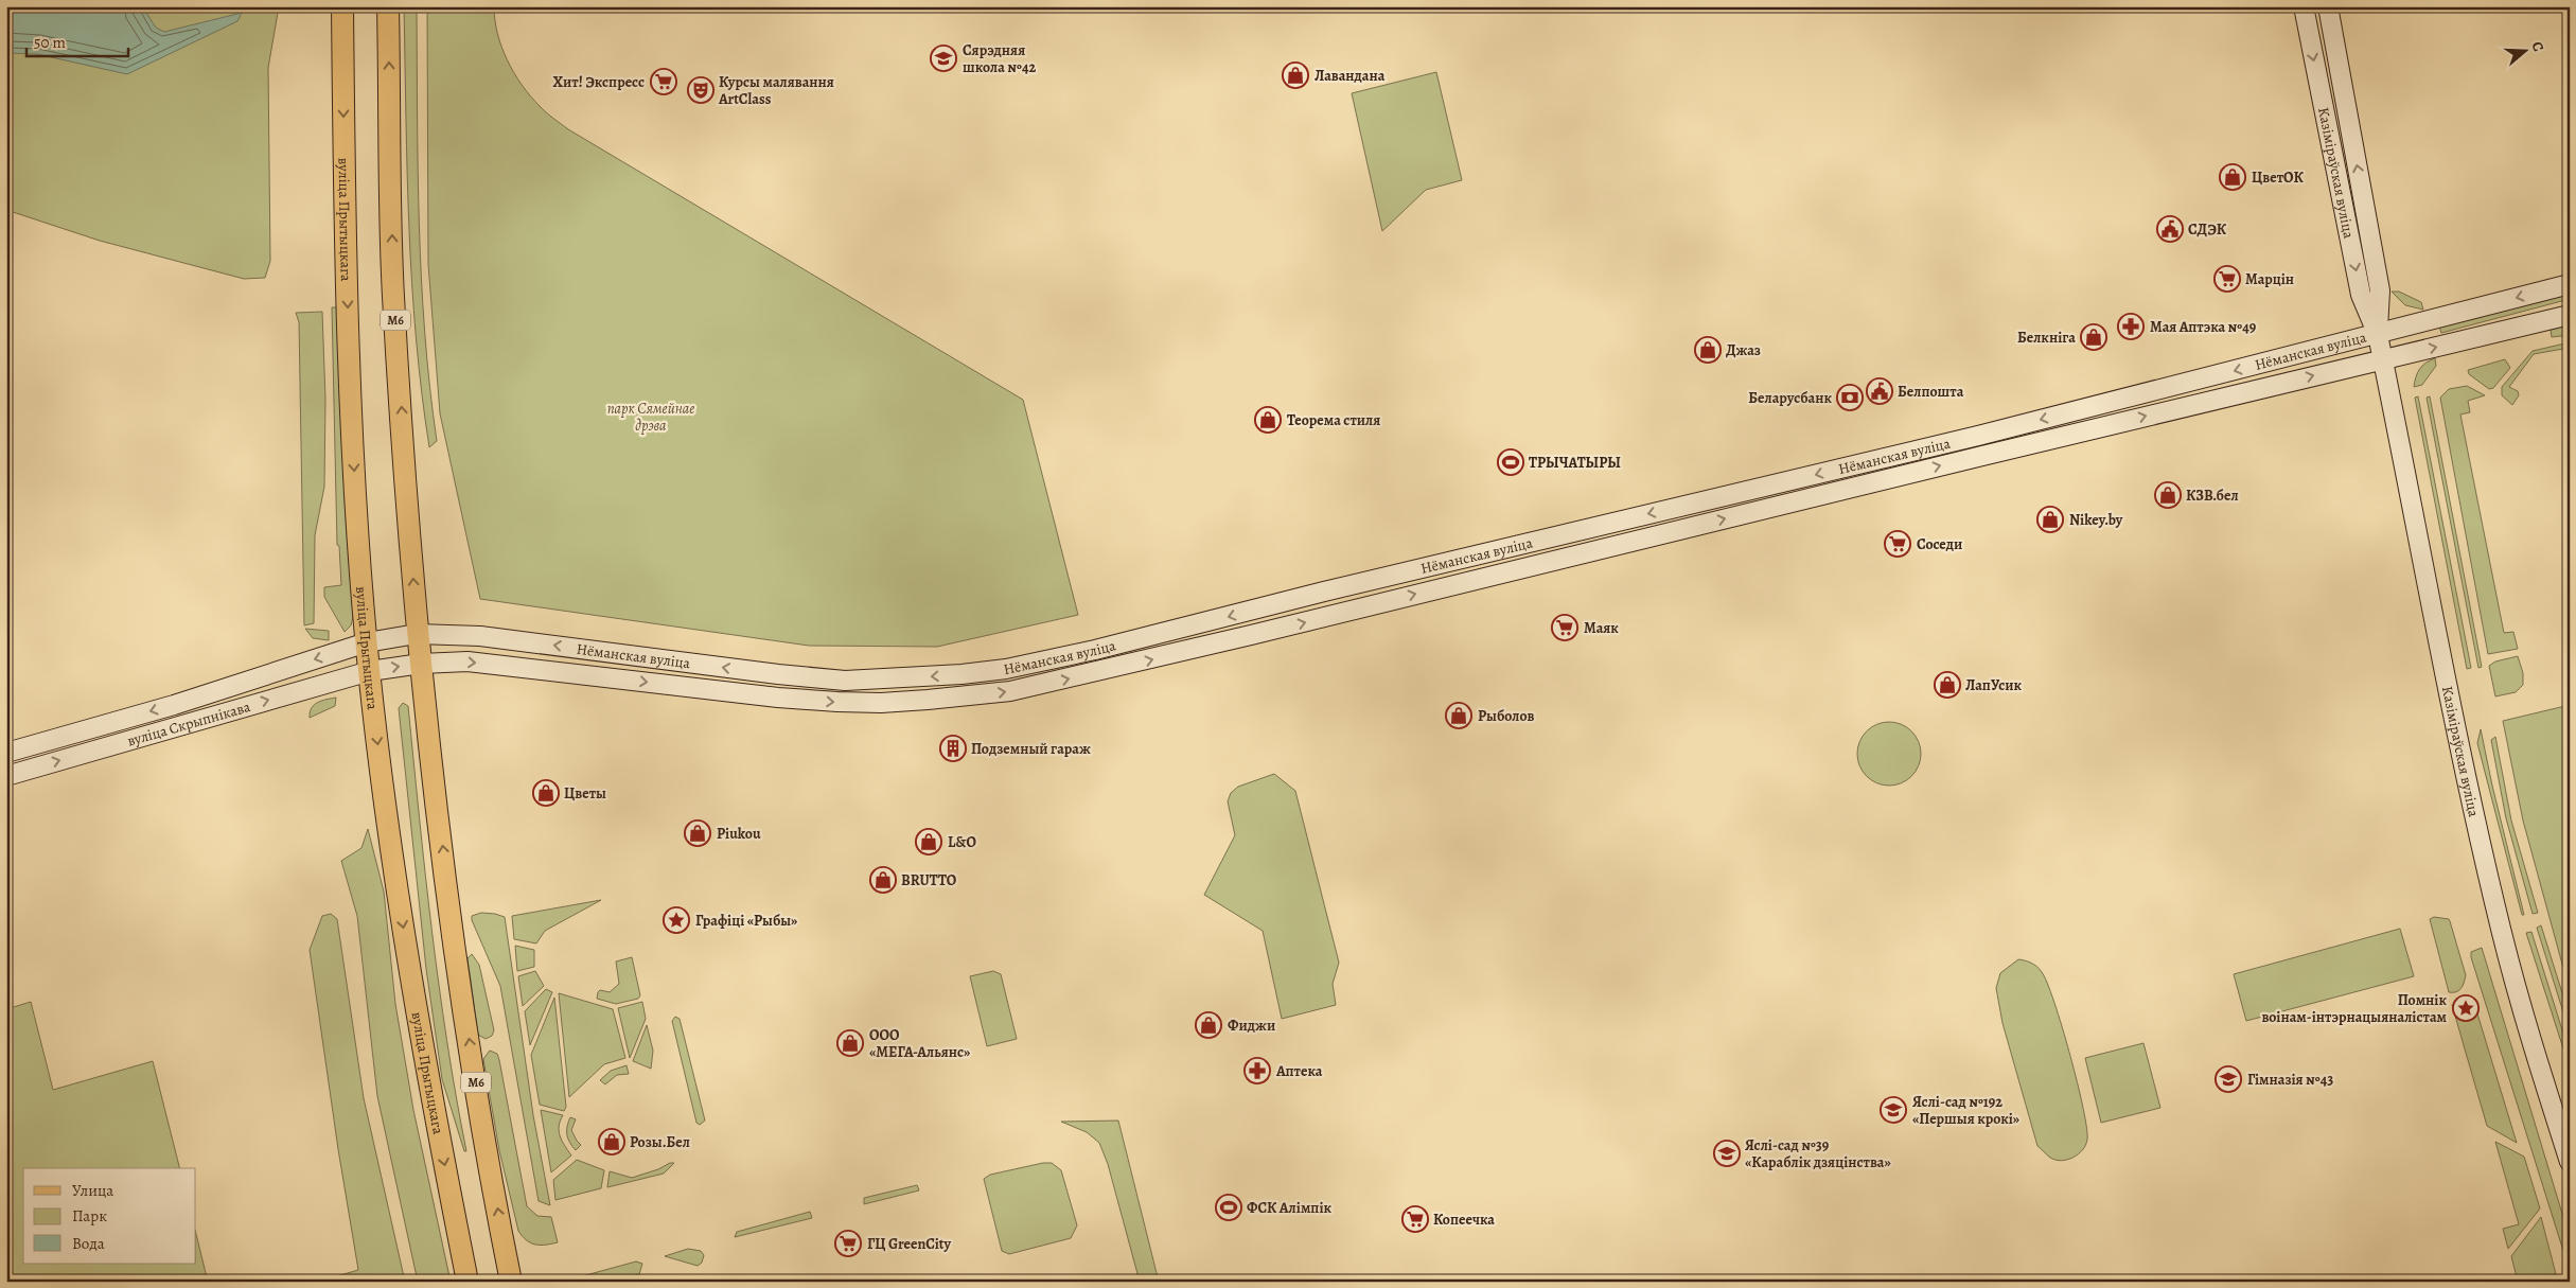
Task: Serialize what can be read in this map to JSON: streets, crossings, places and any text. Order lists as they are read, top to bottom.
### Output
{
  "streets": {
    "main road": [
      "Казіміраўская вуліца",
      "вуліца Прытыцкага",
      "М6",
      "Нёманская вуліца",
      "вуліца Скрыпнікава"
    ]
  },
  "crossings": [
    ["Казіміраўская вуліца", "Нёманская вуліца"],
    ["вуліца Прытыцкага", "Нёманская вуліца"],
    ["вуліца Прытыцкага", "вуліца Скрыпнікава"],
    ["М6", "Нёманская вуліца"],
    ["Нёманская вуліца", "вуліца Скрыпнікава"]
  ],
  "parks": ["парк Сямейнае дрэва"],
  "places": {
    "school or university": [
      "Сярэдняя школа №42",
      "Гімназія №43",
      "Яслі-сад №192 «Першыя крокі»",
      "Яслі-сад №39 «Караблік дзяцінства»"
    ],
    "shop": [
      "Лавандана",
      "ЦветОК",
      "Белкніга",
      "Джаз",
      "Теорема стиля",
      "КЗВ.бел",
      "Nikey.by",
      "ЛапУсик",
      "Рыболов",
      "Цветы",
      "Piukou",
      "L&O",
      "BRUTTO",
      "Фиджи",
      "ООО «МЕГА-Альянс»",
      "Розы.Бел"
    ],
    "supermarket": [
      "Хит! Экспресс",
      "Марцін",
      "Соседи",
      "Маяк",
      "Копеечка",
      "ГЦ GreenCity"
    ],
    "theatre": ["Курсы малявання ArtClass"],
    "public building": ["СДЭК", "Белпошта"],
    "pharmacy": ["Мая Аптэка №49", "Аптека"],
    "bank": ["Беларусбанк"],
    "sports": ["ТРЫЧАТЫРЫ", "ФСК Алімпік"],
    "building": ["Подземный гараж"],
    "place": ["Графіці «Рыбы»", "Помнік воінам-інтэрнацыяналістам"]
  },
  "legend": ["Улица", "Парк", "Вода"],
  "scale_bar": "50 m",
  "north": "right"
}
